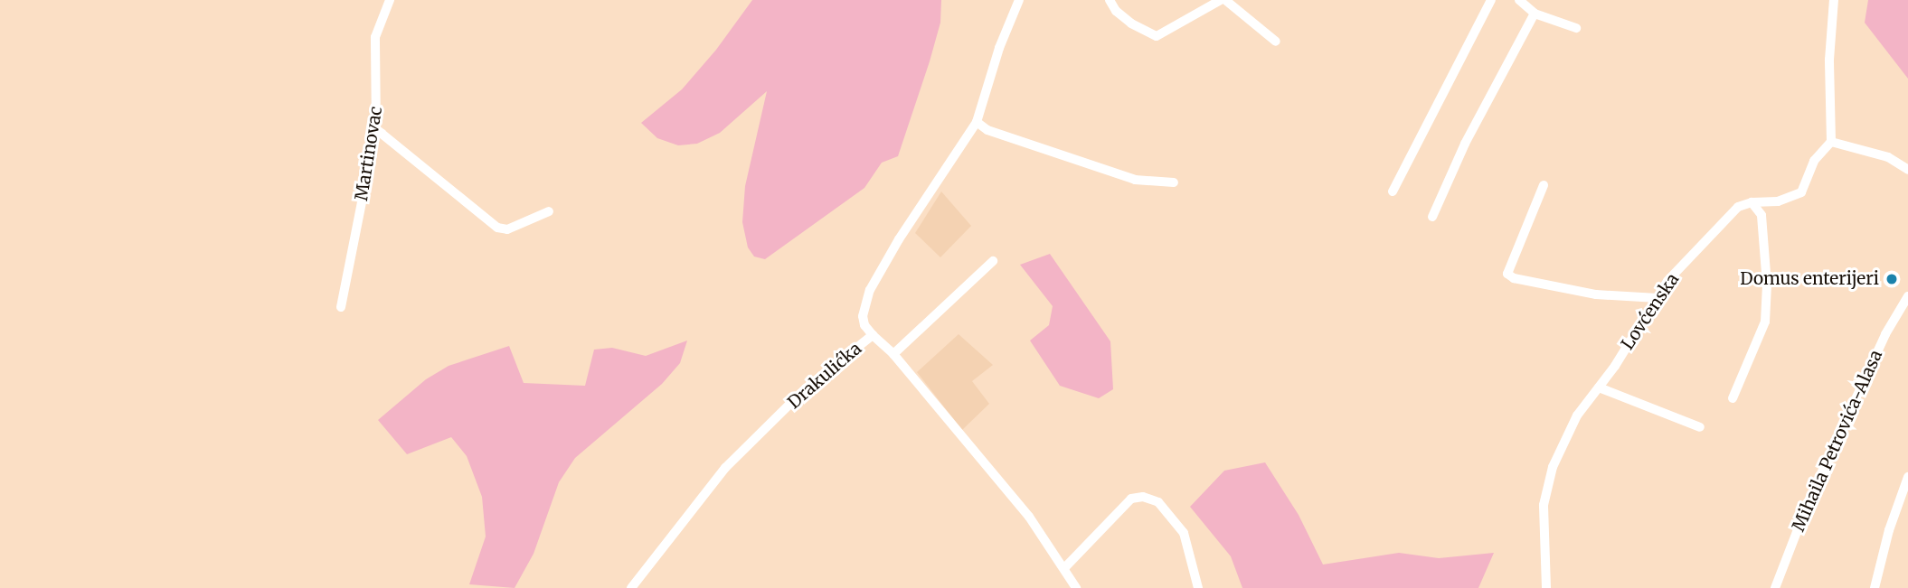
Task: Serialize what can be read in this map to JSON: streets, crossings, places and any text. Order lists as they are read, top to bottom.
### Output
{
  "streets": {
    "street": [
      "Martinovac",
      "Lovćenska",
      "Drakulićka",
      "Mihaila Petrovića-Alasa"
    ]
  },
  "places": ["Domus enterijeri"]
}
